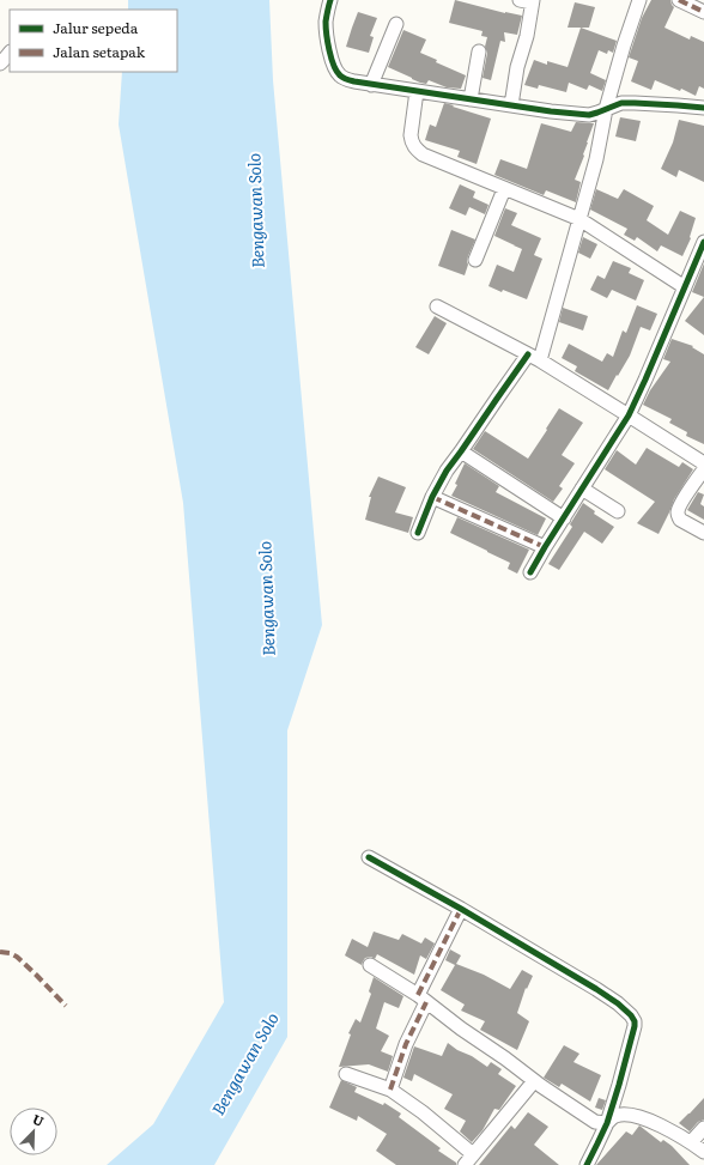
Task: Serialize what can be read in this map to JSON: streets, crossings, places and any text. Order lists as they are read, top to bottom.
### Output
{
  "water": ["Bengawan Solo"],
  "legend": ["Jalur sepeda", "Jalan setapak"],
  "north": "top right"
}
